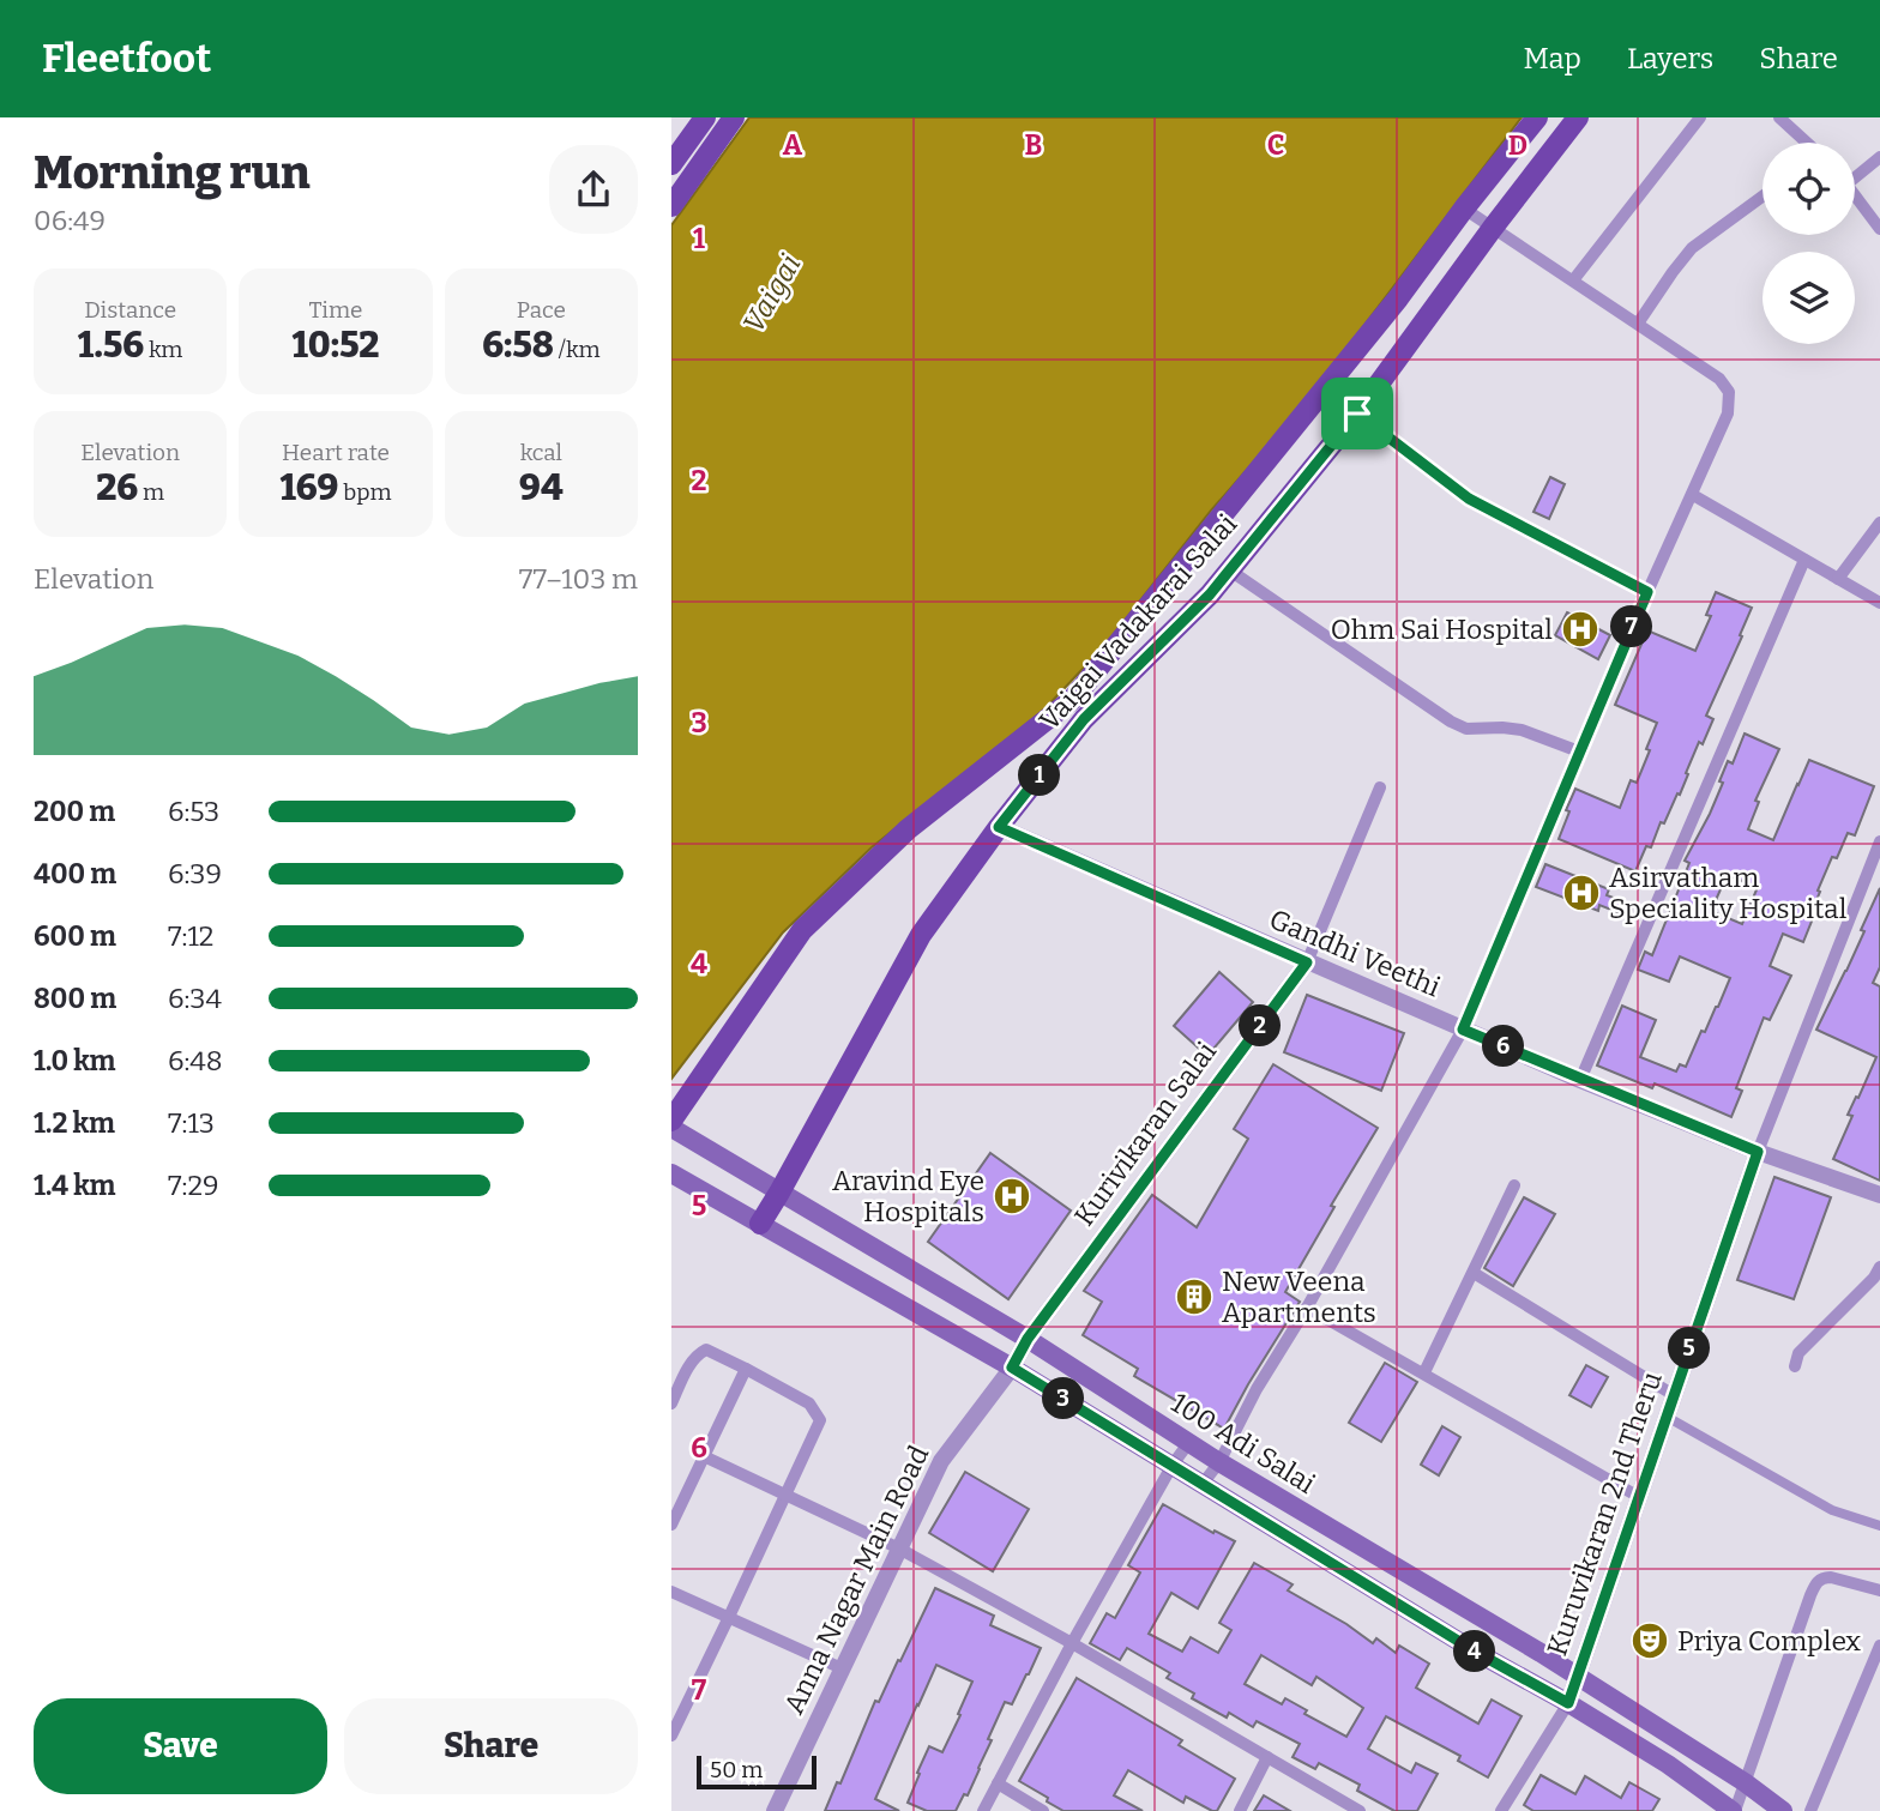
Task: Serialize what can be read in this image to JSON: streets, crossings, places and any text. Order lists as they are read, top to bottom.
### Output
{
  "streets": {
    "main road": ["Vaigai Vadakarai Salai", "100 Adi Salai"],
    "street": [
      "Gandhi Veethi",
      "Kurivikaran Salai",
      "Kuruvikaran 2nd Theru",
      "Anna Nagar Main Road"
    ]
  },
  "crossings": [
    ["Vaigai Vadakarai Salai", "Gandhi Veethi"],
    ["Vaigai Vadakarai Salai", "100 Adi Salai"],
    ["Gandhi Veethi", "Kurivikaran Salai"],
    ["Gandhi Veethi", "Kuruvikaran 2nd Theru"],
    ["Kurivikaran Salai", "100 Adi Salai"],
    ["Kurivikaran Salai", "Anna Nagar Main Road"],
    ["100 Adi Salai", "Kuruvikaran 2nd Theru"],
    ["100 Adi Salai", "Anna Nagar Main Road"]
  ],
  "water": ["Vaigai"],
  "places": {
    "hospital": ["Ohm Sai Hospital", "Asirvatham Speciality Hospital", "Aravind Eye Hospitals"],
    "building": ["New Veena Apartments"],
    "theatre": ["Priya Complex"]
  },
  "scale_bar": "50 m",
  "page": {
    "header": "Fleetfoot",
    "nav": ["Map", "Layers", "Share"],
    "heading": ["Morning run", "06:49"],
    "stats": [
      ["Distance", "1.56 km"],
      ["Time", "10:52"],
      ["Pace", "6:58 /km"],
      ["Elevation", "26 m"],
      ["Heart rate", "169 bpm"],
      ["kcal", "94"]
    ],
    "chart": ["Elevation", "77–103 m"],
    "pins": [
      "7",
      "1",
      "2",
      "6",
      "5",
      "3",
      "4"
    ],
    "list": [
      {
        "name": "200 m",
        "note": "6:53"
      },
      {
        "name": "400 m",
        "note": "6:39"
      },
      {
        "name": "600 m",
        "note": "7:12"
      },
      {
        "name": "800 m",
        "note": "6:34"
      },
      {
        "name": "1.0 km",
        "note": "6:48"
      },
      {
        "name": "1.2 km",
        "note": "7:13"
      },
      {
        "name": "1.4 km",
        "note": "7:29"
      }
    ],
    "buttons": ["Save", "Share"],
    "scale": "50 m"
  },
  "grid": {
    "columns": [
      "A",
      "B",
      "C",
      "D"
    ],
    "rows": [
      "1",
      "2",
      "3",
      "4",
      "5",
      "6",
      "7"
    ]
  }
}
